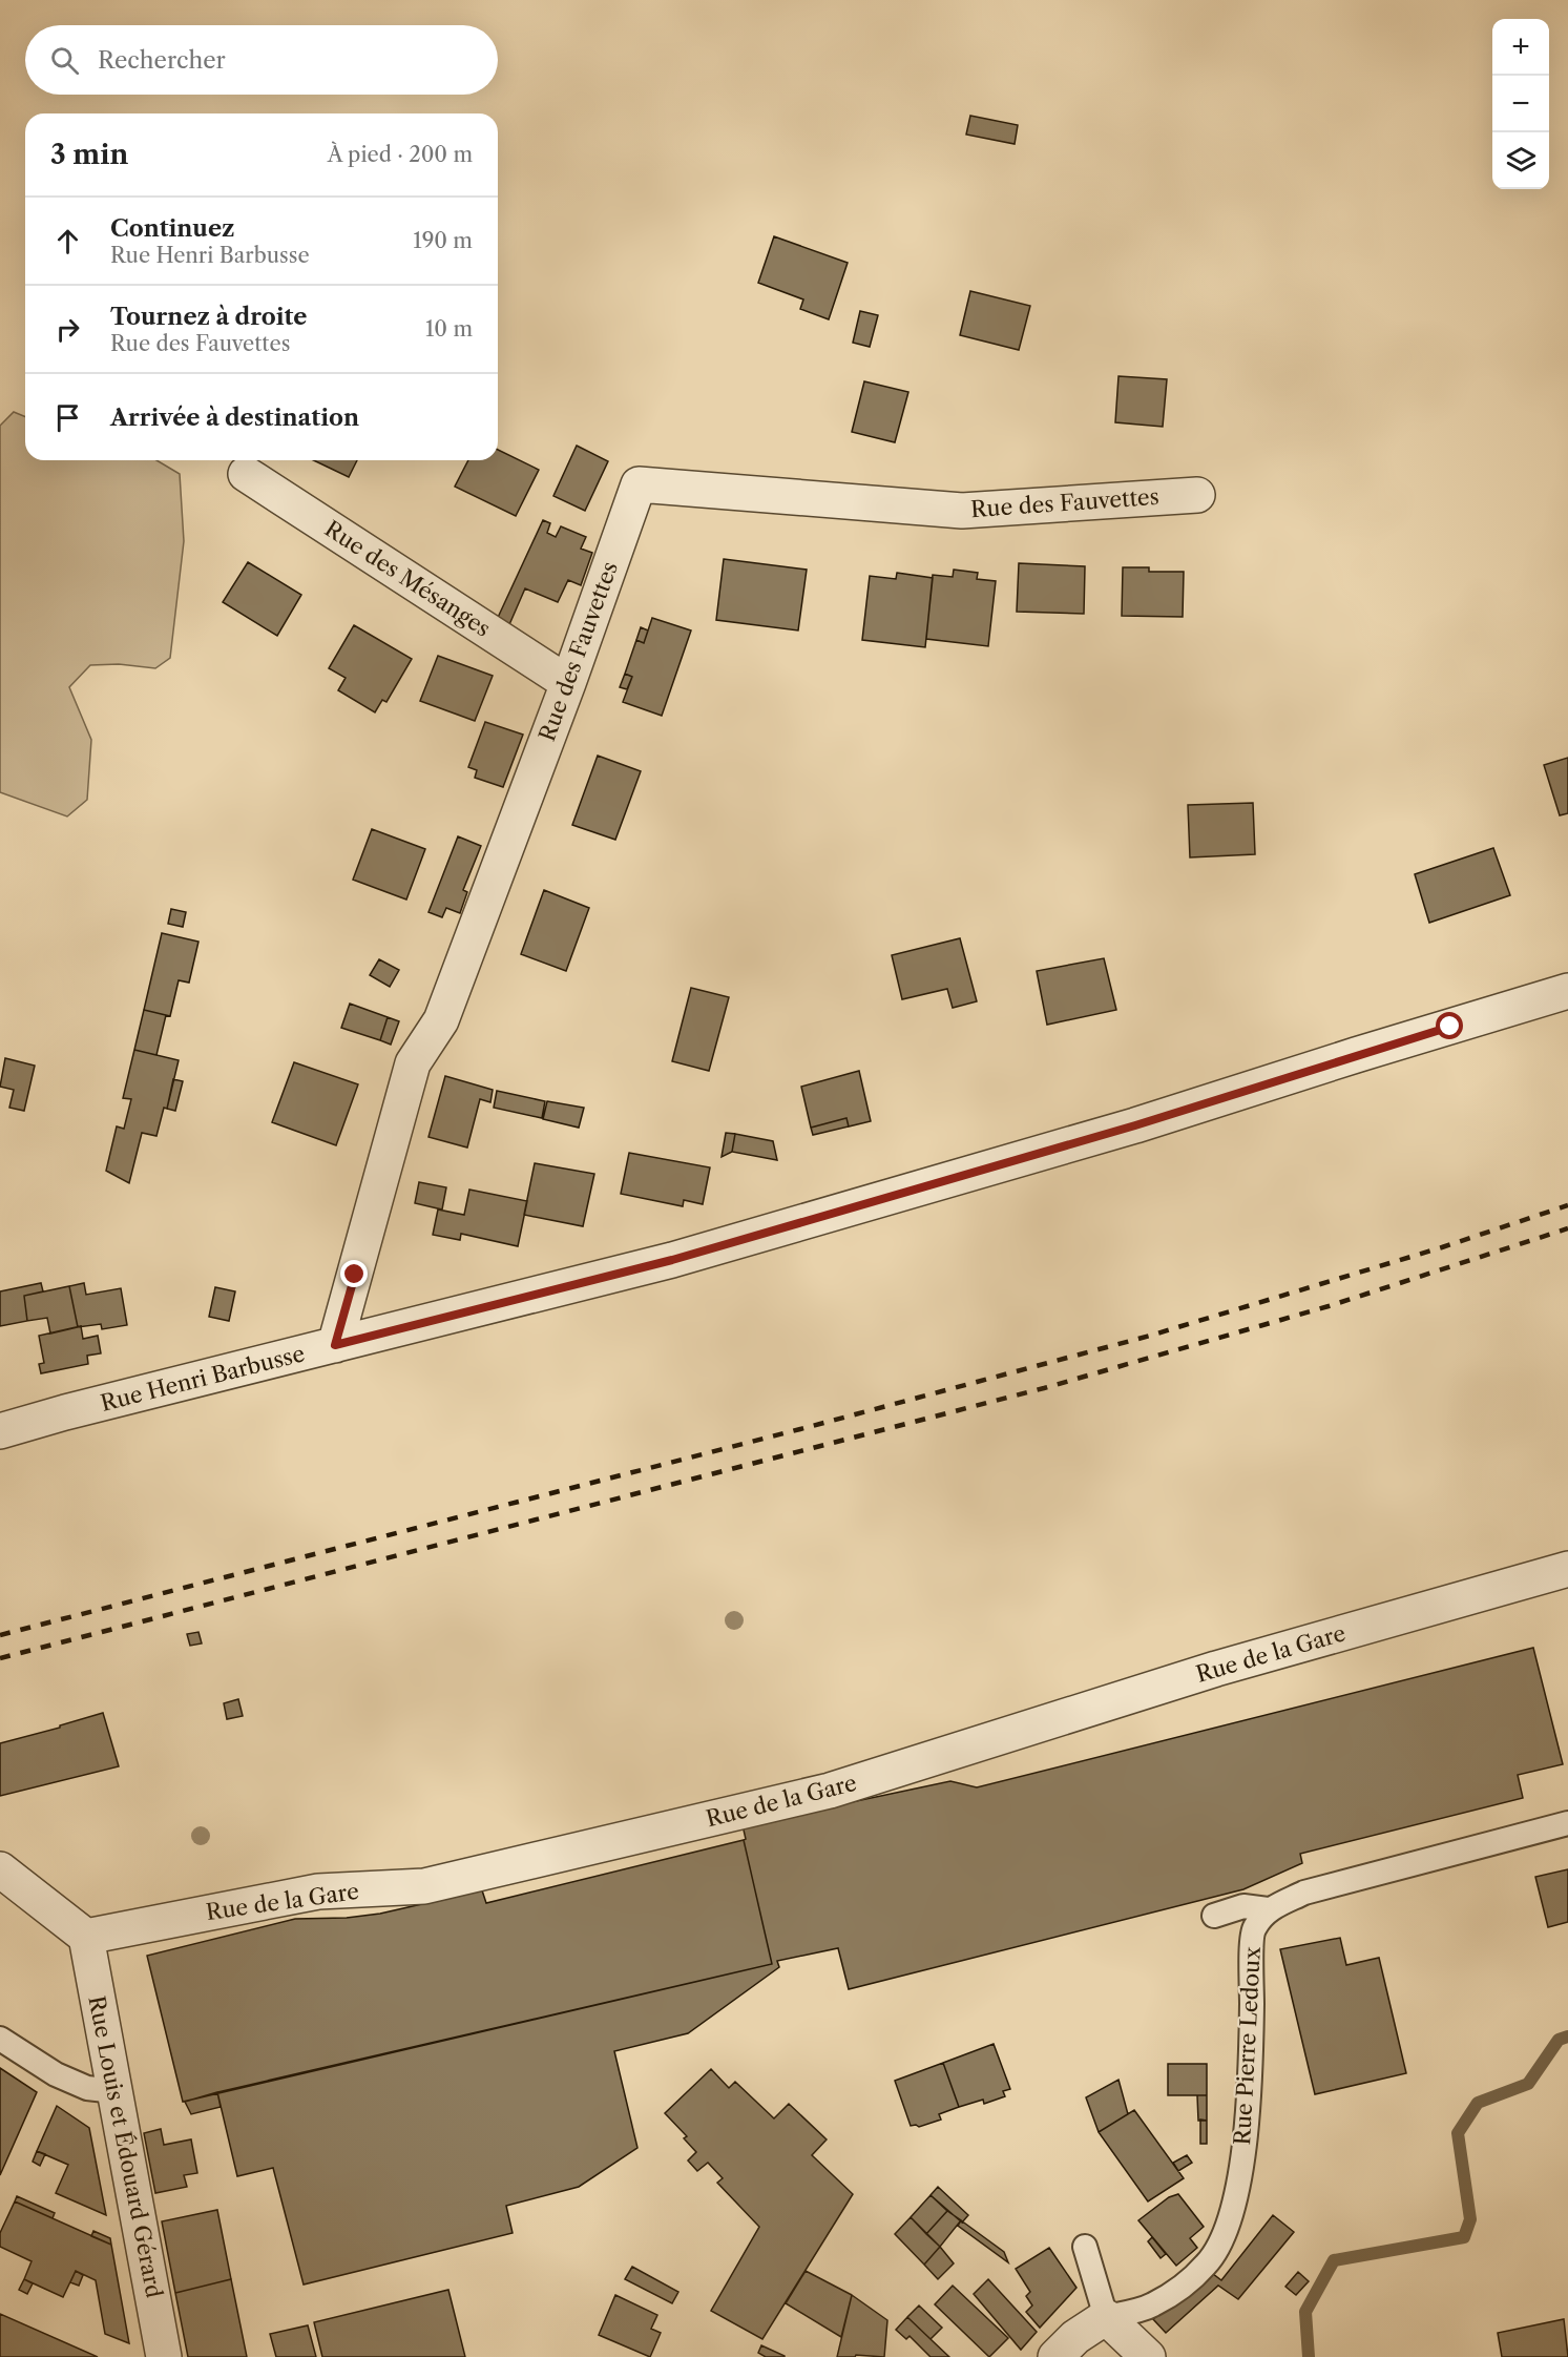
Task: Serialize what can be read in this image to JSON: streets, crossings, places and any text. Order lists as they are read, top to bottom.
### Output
{
  "streets": {
    "street": [
      "Rue des Fauvettes",
      "Rue des Mésanges",
      "Rue Henri Barbusse",
      "Rue de la Gare",
      "Rue Louis et Édouard Gérard"
    ],
    "lane": ["Rue Pierre Ledoux"]
  },
  "crossings": [
    ["Rue des Fauvettes", "Rue des Mésanges"],
    ["Rue des Fauvettes", "Rue Henri Barbusse"],
    ["Rue de la Gare", "Rue Louis et Édouard Gérard"]
  ],
  "page": {
    "map_buttons": ["+", "−"],
    "search": "Rechercher",
    "heading": ["3 min", "À pied · 200 m"],
    "list": [
      ["Continuez", "Rue Henri Barbusse", "190 m"],
      ["Tournez à droite", "Rue des Fauvettes", "10 m"],
      "Arrivée à destination"
    ]
  }
}
